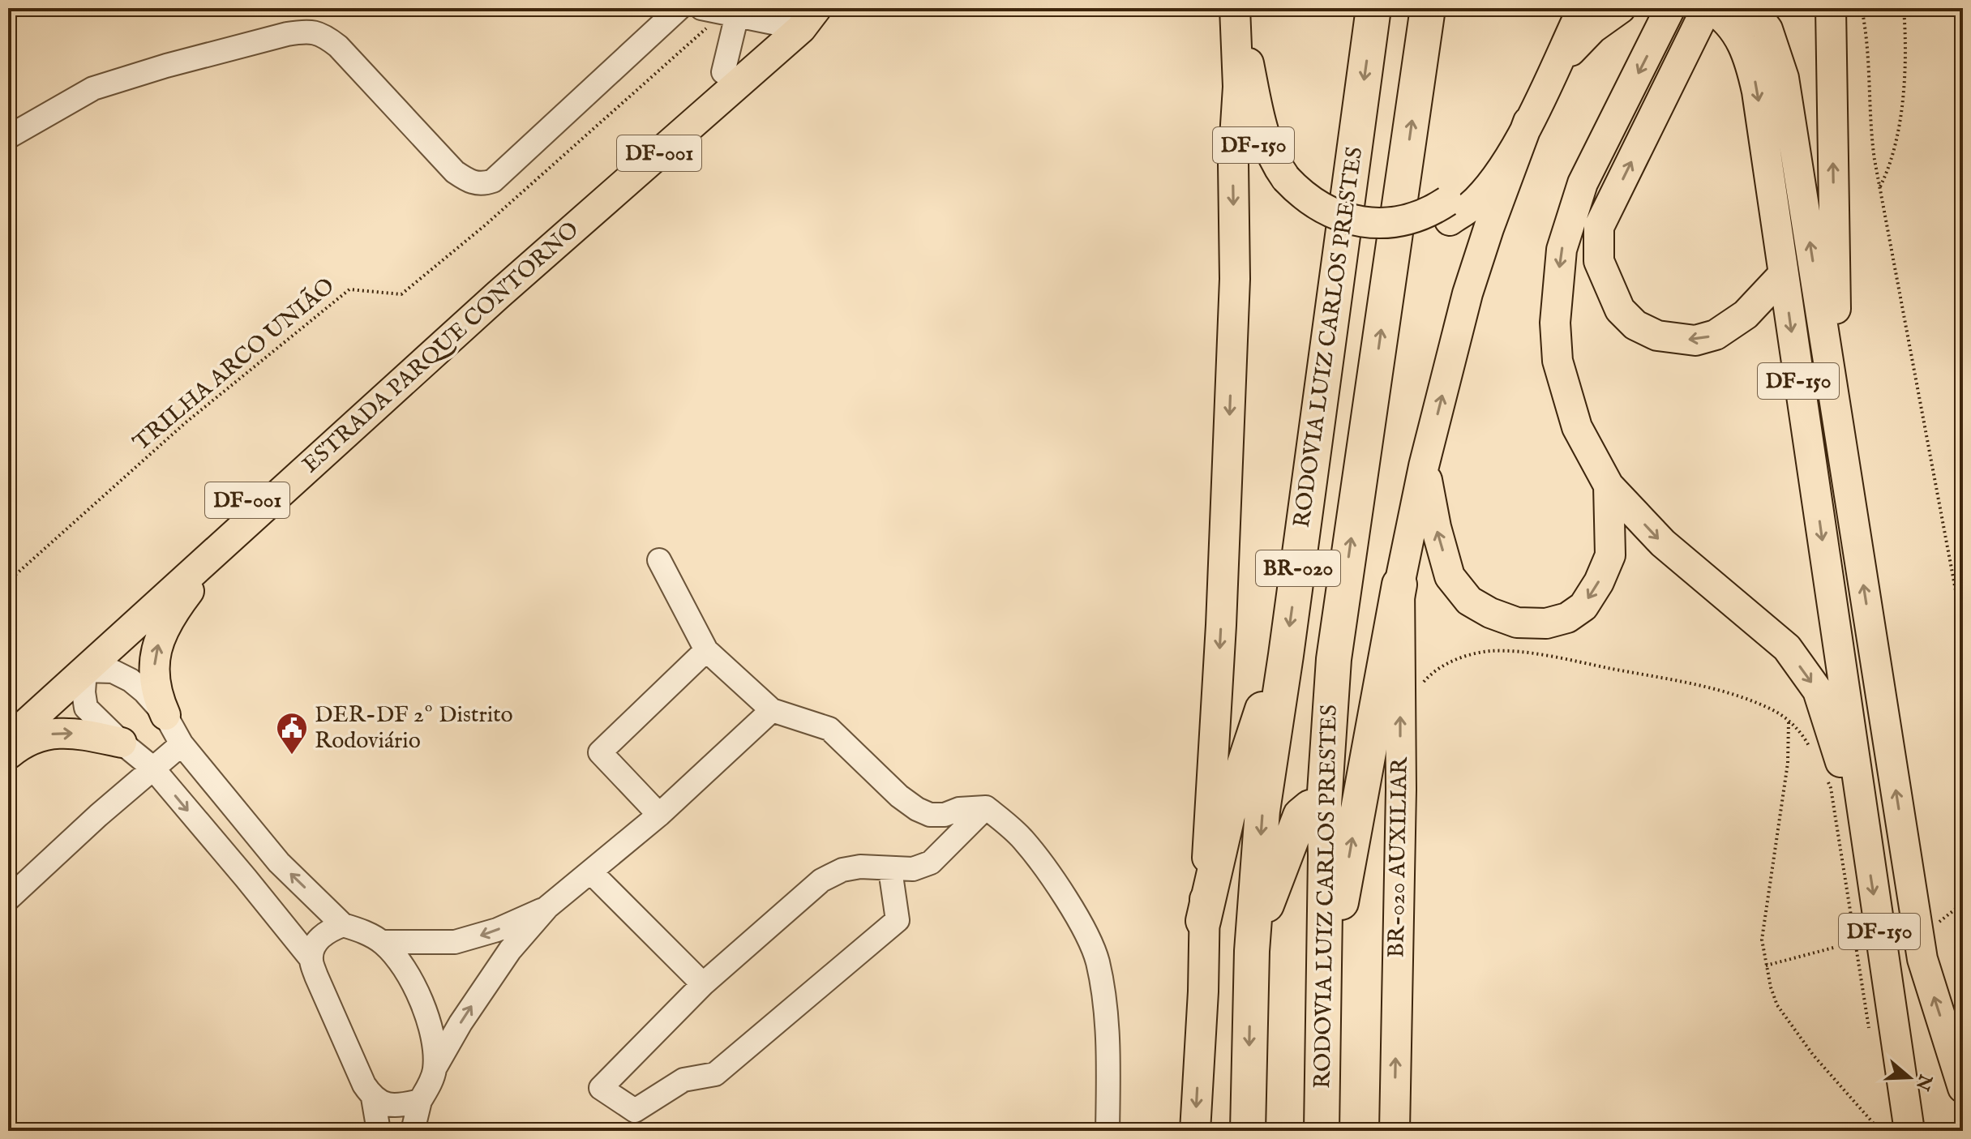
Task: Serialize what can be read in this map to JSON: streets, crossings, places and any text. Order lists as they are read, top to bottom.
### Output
{
  "streets": {
    "highway": ["RODOVIA LUIZ CARLOS PRESTES", "BR-020"],
    "main road": [
      "DF-150",
      "DF-001",
      "ESTRADA PARQUE CONTORNO",
      "BR-020 AUXILIAR"
    ],
    "path": ["TRILHA ARCO UNIÃO"]
  },
  "crossings": [
    ["DF-150", "BR-020 AUXILIAR"]
  ],
  "places": {
    "public building": ["DER-DF 2º Distrito Rodoviário"]
  },
  "north": "right"
}
